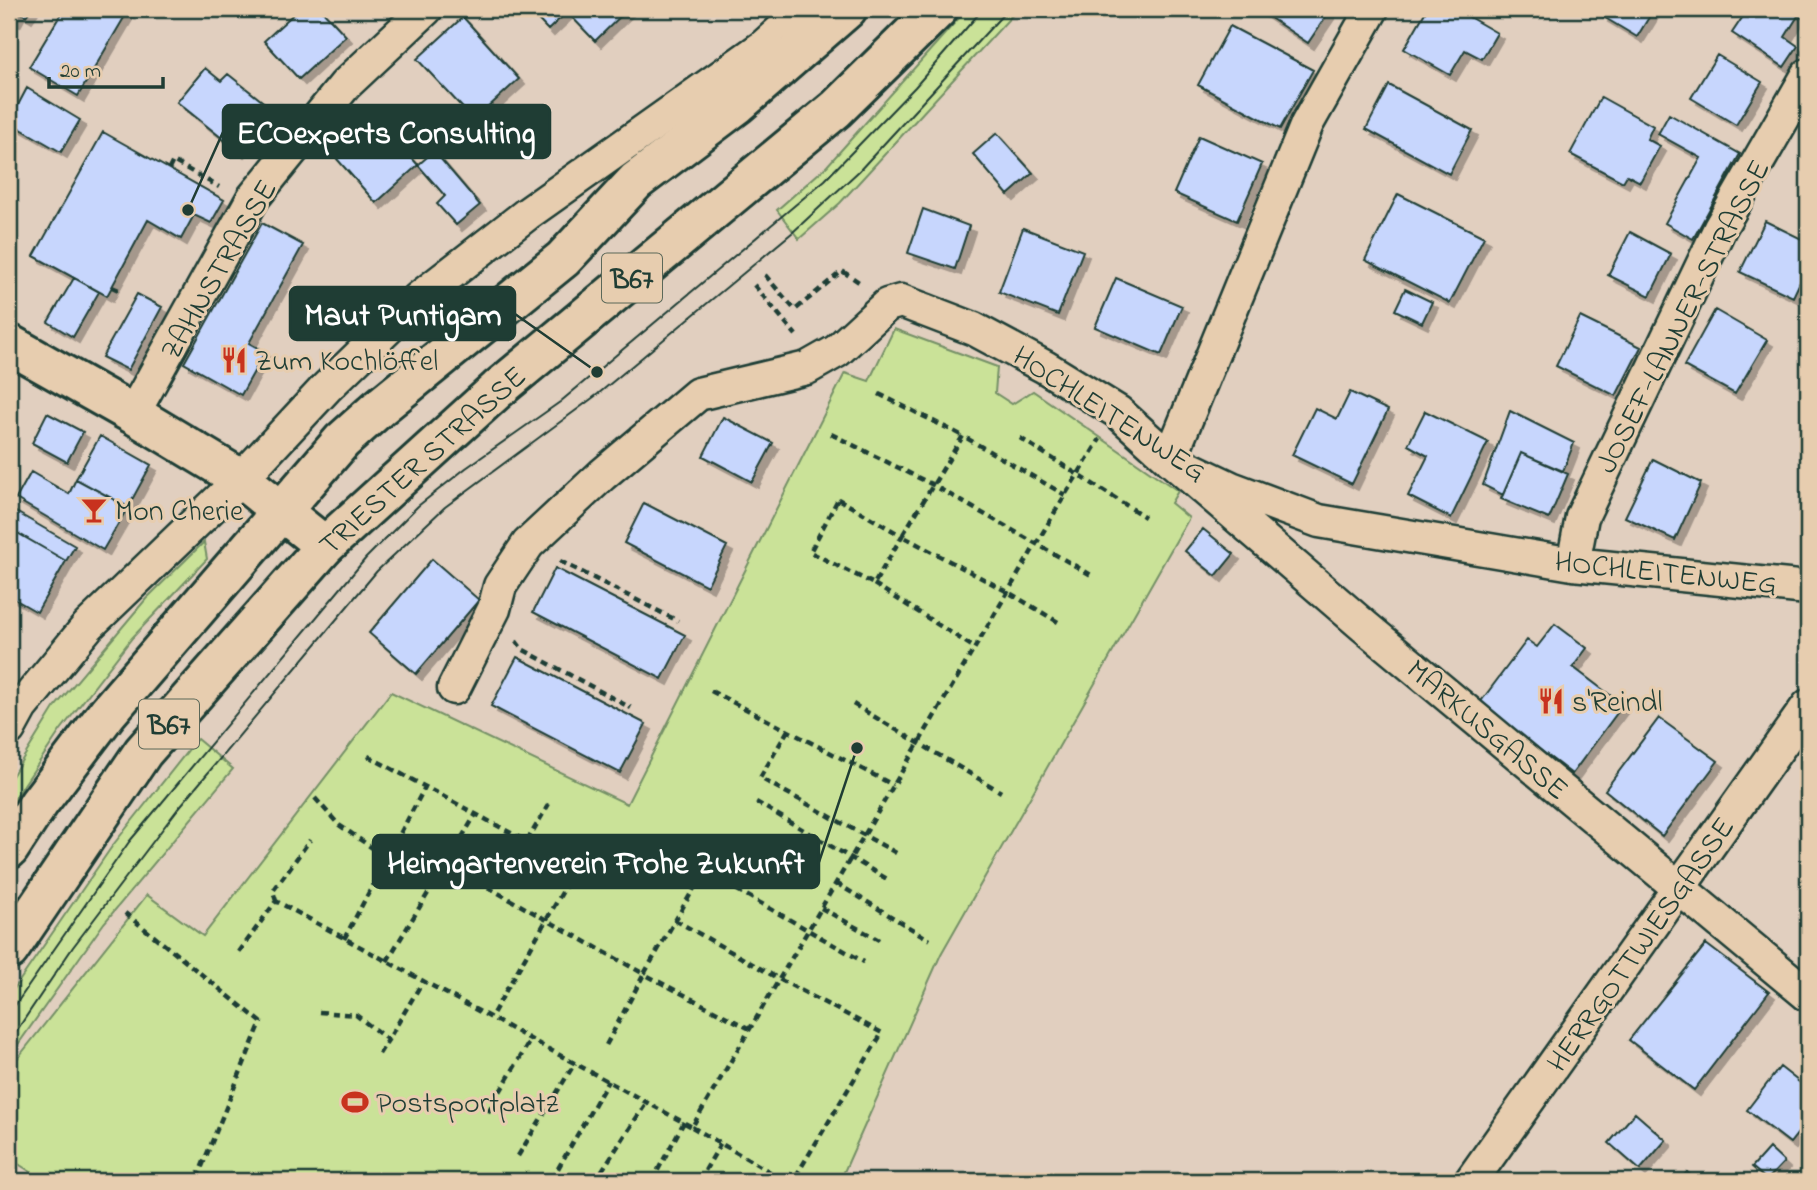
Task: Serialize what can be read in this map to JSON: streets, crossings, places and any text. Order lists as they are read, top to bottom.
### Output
{
  "streets": {
    "main road": ["B67", "TRIESTER STRASSE"],
    "street": [
      "ZAHNSTRASSE",
      "JOSEF-LANNER-STRASSE",
      "HOCHLEITENWEG",
      "MARKUSGASSE",
      "HERRGOTTWIESGASSE"
    ]
  },
  "crossings": [
    ["JOSEF-LANNER-STRASSE", "HOCHLEITENWEG"],
    ["HOCHLEITENWEG", "MARKUSGASSE"],
    ["MARKUSGASSE", "HERRGOTTWIESGASSE"]
  ],
  "places": {
    "other": ["ECOexperts Consulting", "Maut Puntigam", "Heimgartenverein Frohe Zukunft"],
    "restaurant": ["Zum Kochlöffel", "s'Reindl"],
    "bar": ["Mon Cherie"],
    "sports": ["Postsportplatz"]
  },
  "scale_bar": "20 m"
}
